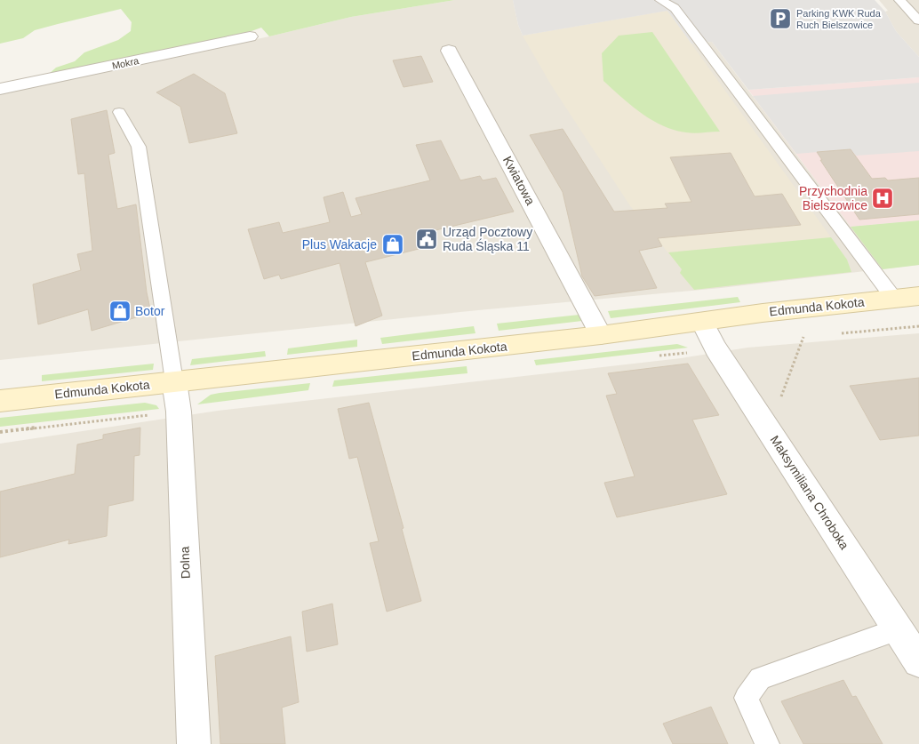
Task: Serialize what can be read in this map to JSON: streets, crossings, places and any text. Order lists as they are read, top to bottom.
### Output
{
  "streets": {
    "street": [
      "Mokra",
      "Kwiatowa",
      "Edmunda Kokota",
      "Maksymiliana Chroboka",
      "Dolna"
    ]
  },
  "crossings": [
    ["Kwiatowa", "Edmunda Kokota"],
    ["Edmunda Kokota", "Maksymiliana Chroboka"],
    ["Edmunda Kokota", "Dolna"]
  ],
  "places": {
    "parking": ["Parking KWK Ruda Ruch Bielszowice"],
    "hospital": ["Przychodnia Bielszowice"],
    "public building": ["Urząd Pocztowy Ruda Śląska 11"],
    "shop": ["Plus Wakacje", "Botor"]
  }
}
